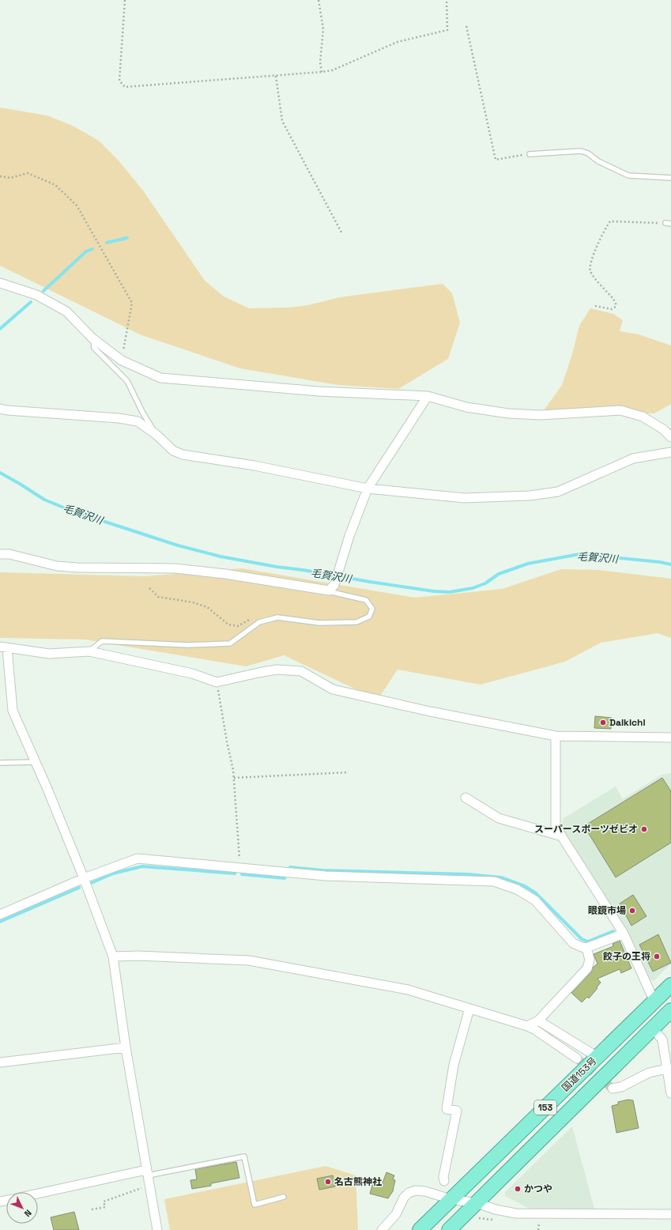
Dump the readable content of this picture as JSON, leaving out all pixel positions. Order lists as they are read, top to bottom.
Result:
{
  "streets": {
    "highway": ["国道153号", "153"]
  },
  "water": ["毛賀沢川"],
  "places": [
    "Dalkichi",
    "スーパースポーツゼビオ",
    "眼鏡市場",
    "餃子の王将",
    "名古熊神社",
    "かつや"
  ],
  "north": "bottom right"
}
